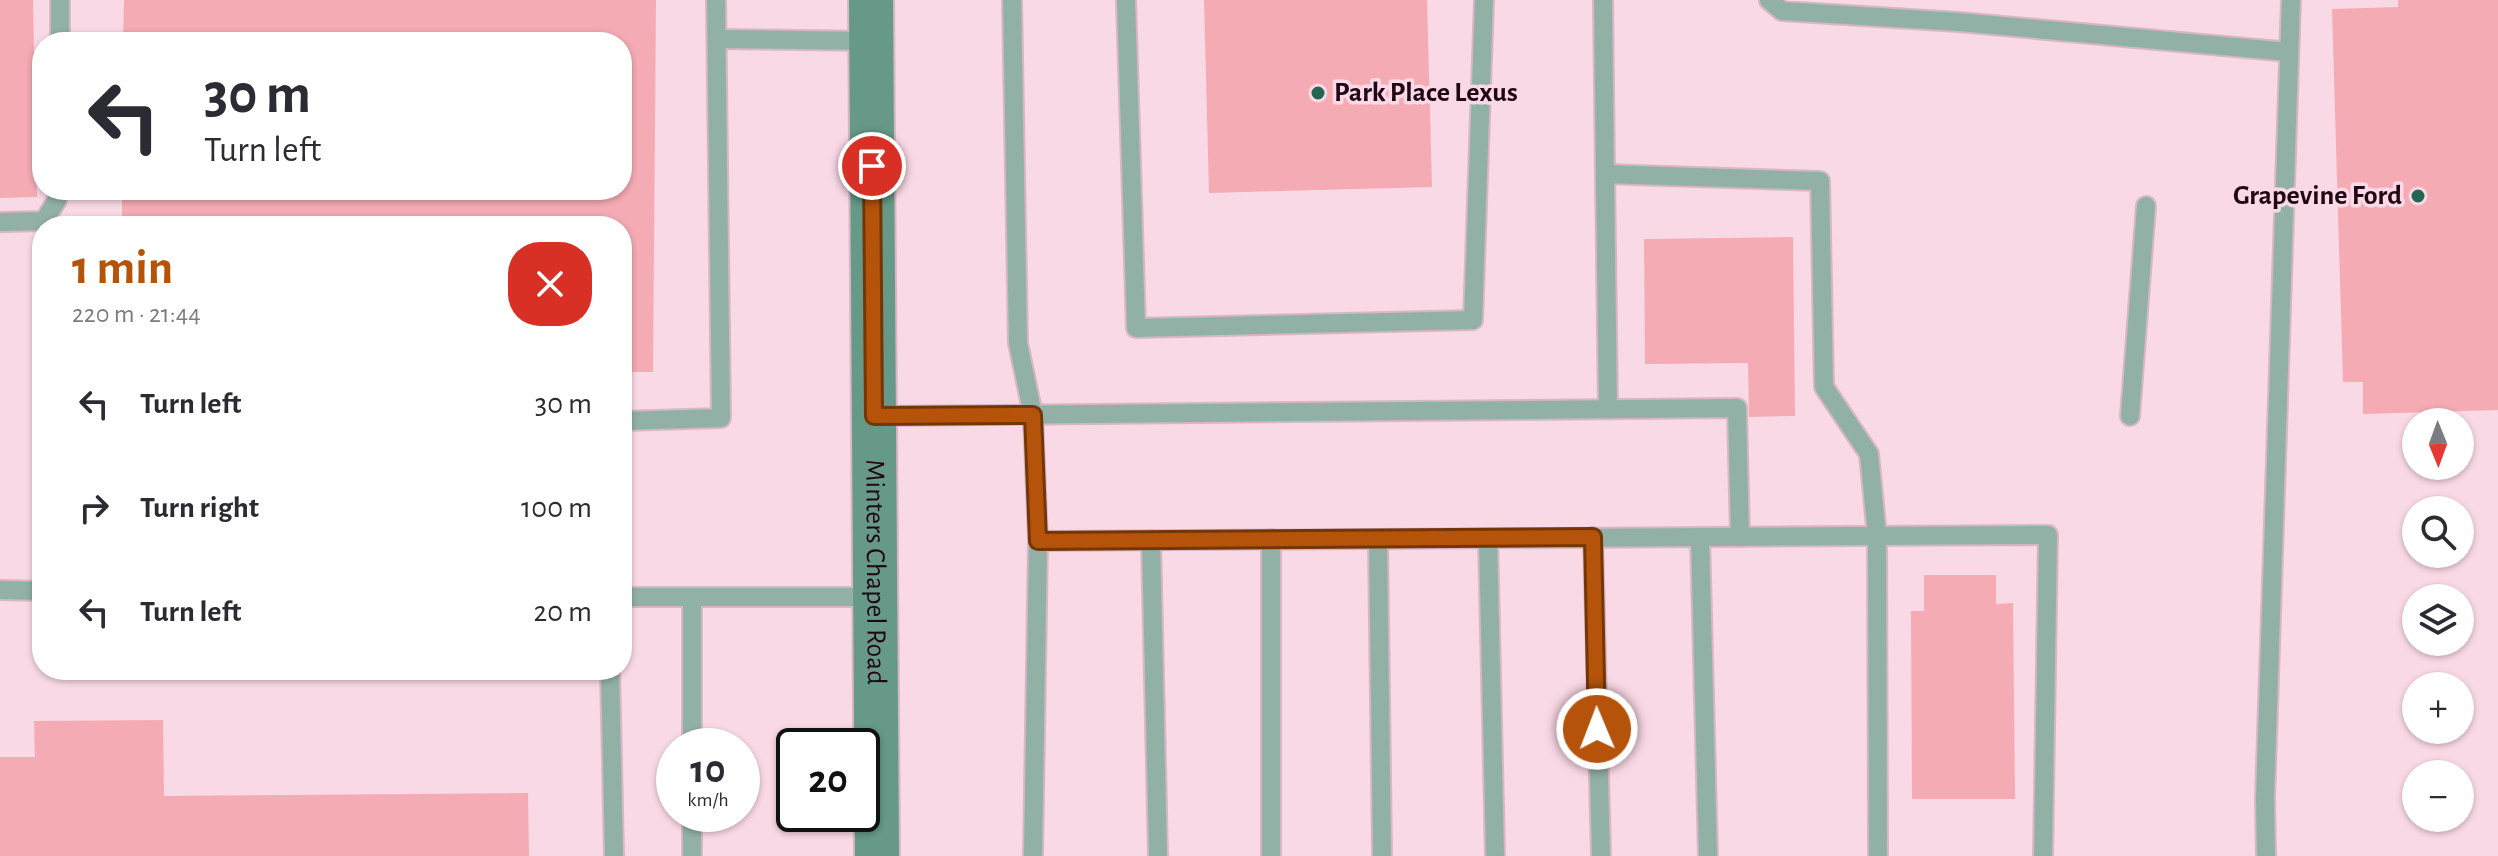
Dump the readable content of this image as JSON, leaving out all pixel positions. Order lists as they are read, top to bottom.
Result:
{
  "streets": {
    "street": ["Minters Chapel Road"]
  },
  "places": ["Park Place Lexus", "Grapevine Ford"],
  "north": "bottom",
  "page": {
    "turn": ["30 m", "Turn left"],
    "heading": ["1 min", "220 m · 21:44"],
    "list": [
      {
        "name": "Turn left",
        "value": "30 m"
      },
      {
        "name": "Turn right",
        "value": "100 m"
      },
      {
        "name": "Turn left",
        "value": "20 m"
      }
    ],
    "map_buttons": ["+", "−"],
    "speed": "10 km/h",
    "limit": "20"
  }
}
